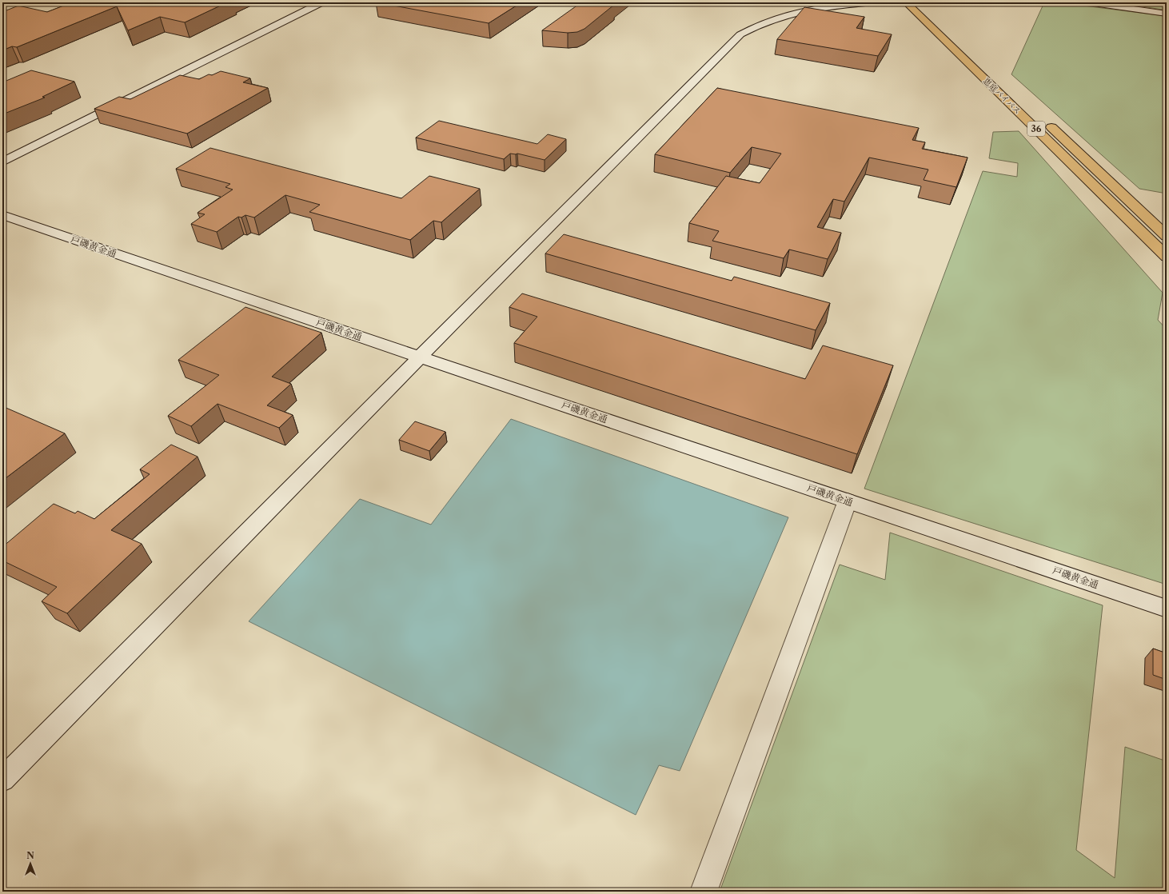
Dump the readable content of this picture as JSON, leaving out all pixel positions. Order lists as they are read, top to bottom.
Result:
{
  "streets": {
    "highway": ["恵庭バイパス", "36"],
    "street": ["戸磯黄金通"]
  },
  "north": "top"
}
